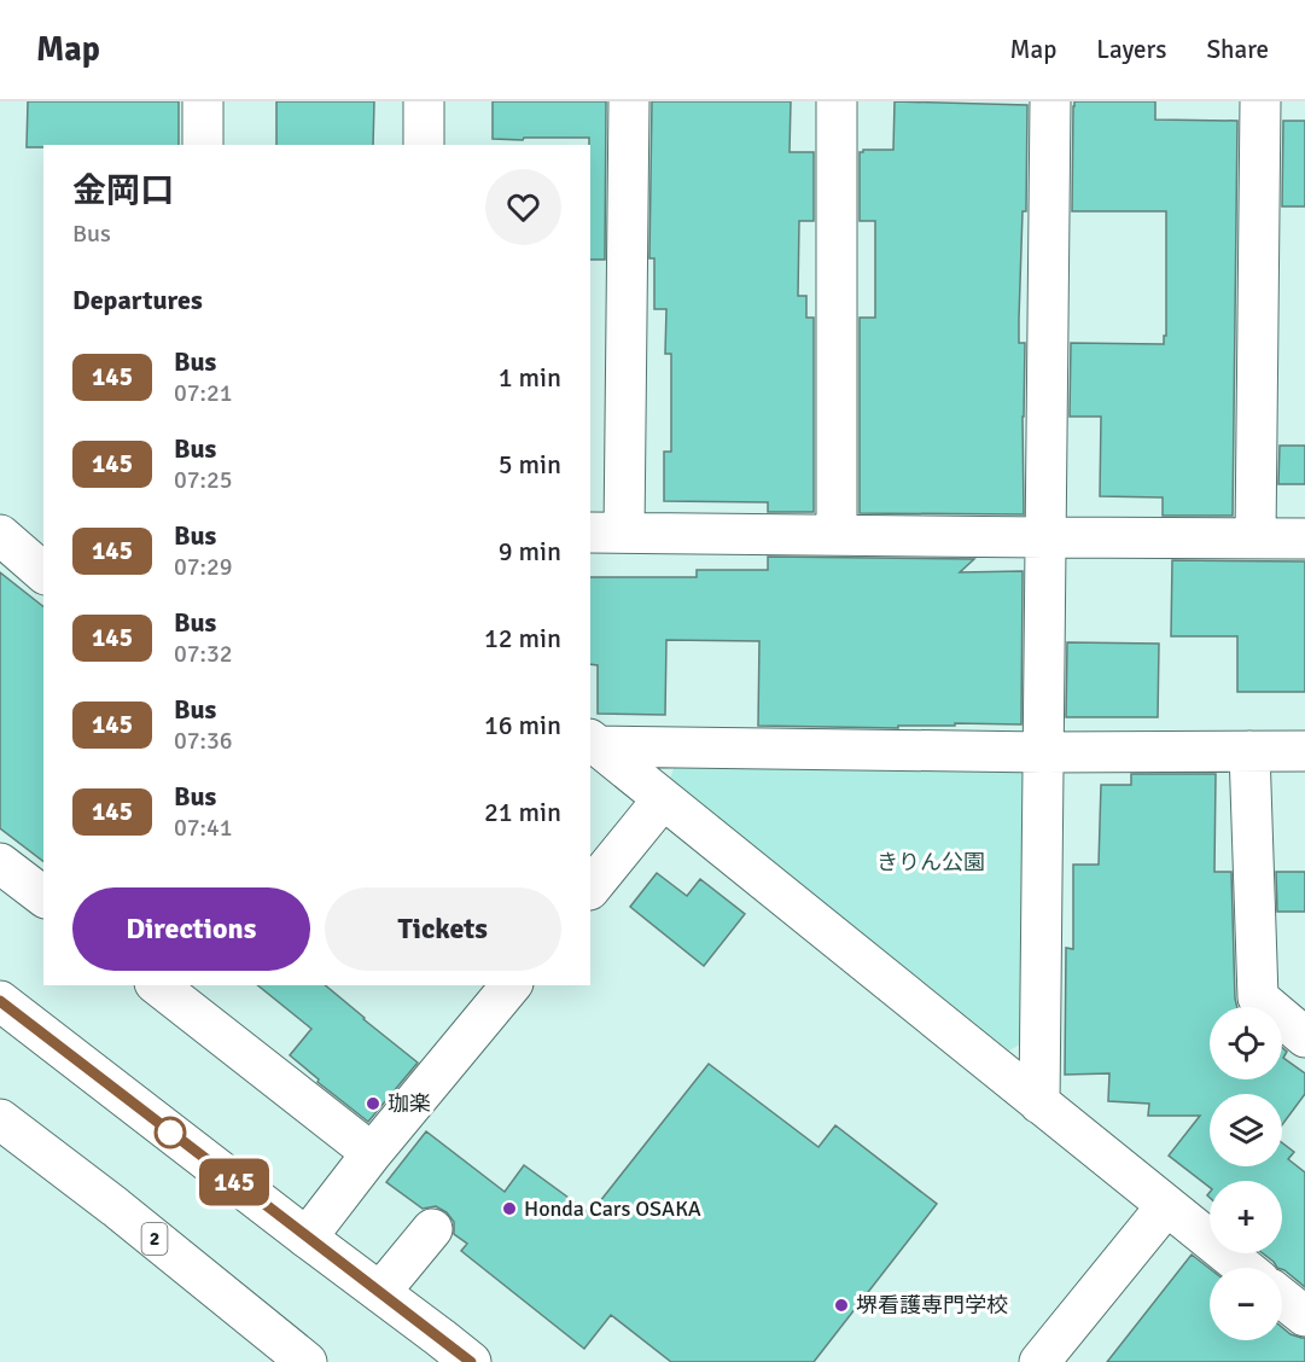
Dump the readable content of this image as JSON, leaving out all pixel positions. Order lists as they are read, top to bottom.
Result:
{
  "streets": {
    "street": ["2"]
  },
  "parks": ["きりん公園"],
  "places": ["珈楽", "Honda Cars OSAKA", "堺看護専門学校"],
  "lines": ["bus line 145"],
  "page": {
    "header": "Map",
    "nav": ["Map", "Layers", "Share"],
    "on_map": "145",
    "heading": [
      ["金岡口", "Bus"],
      "Departures"
    ],
    "list": [
      {
        "mark": "145",
        "name": "Bus",
        "note": "07:21",
        "value": "1 min"
      },
      {
        "mark": "145",
        "name": "Bus",
        "note": "07:25",
        "value": "5 min"
      },
      {
        "mark": "145",
        "name": "Bus",
        "note": "07:29",
        "value": "9 min"
      },
      {
        "mark": "145",
        "name": "Bus",
        "note": "07:32",
        "value": "12 min"
      },
      {
        "mark": "145",
        "name": "Bus",
        "note": "07:36",
        "value": "16 min"
      },
      {
        "mark": "145",
        "name": "Bus",
        "note": "07:41",
        "value": "21 min"
      }
    ],
    "buttons": ["Directions", "Tickets"],
    "map_buttons": ["+", "−"]
  }
}
